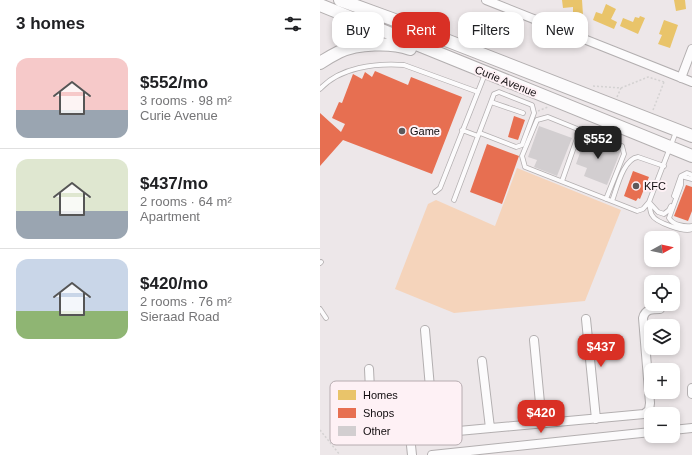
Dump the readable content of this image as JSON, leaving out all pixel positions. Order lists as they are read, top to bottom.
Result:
{
  "streets": {
    "main road": ["Curie Avenue"]
  },
  "places": ["Game", "KFC"],
  "legend": ["Homes", "Shops", "Other"],
  "north": "right",
  "page": {
    "heading": "3 homes",
    "chip": [
      "Buy",
      "Rent",
      "Filters",
      "New"
    ],
    "list": [
      {
        "name": "$552/mo",
        "note": "3 rooms · 98 m² · Curie Avenue"
      },
      {
        "name": "$437/mo",
        "note": "2 rooms · 64 m² · Apartment"
      },
      {
        "name": "$420/mo",
        "note": "2 rooms · 76 m² · Sieraad Road"
      }
    ],
    "price": ["$552", "$437", "$420"],
    "map_buttons": ["+", "−"]
  }
}
